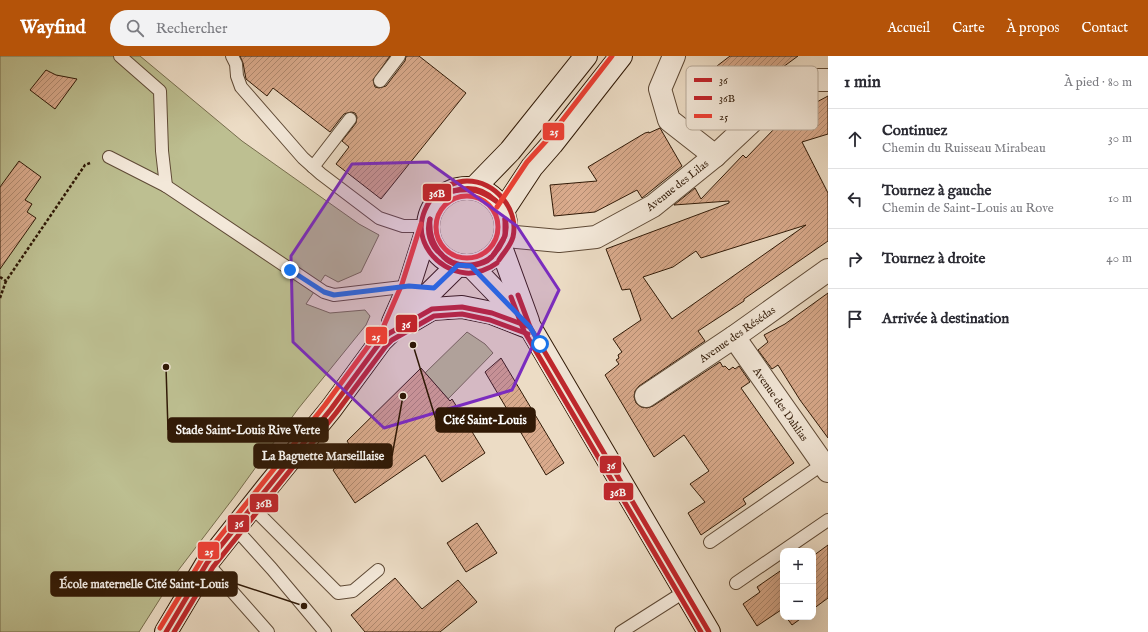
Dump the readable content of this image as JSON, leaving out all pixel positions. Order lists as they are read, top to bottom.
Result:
{
  "streets": {
    "street": ["Avenue des Lilas", "Avenue des Résédas", "Avenue des Dahlias"]
  },
  "crossings": [
    ["Avenue des Résédas", "Avenue des Dahlias"]
  ],
  "places": [
    "Cité Saint-Louis",
    "Stade Saint-Louis Rive Verte",
    "La Baguette Marseillaise",
    "École maternelle Cité Saint-Louis"
  ],
  "lines": ["transit line 25", "transit line 36B", "transit line 36"],
  "legend": ["36", "36B", "25"],
  "page": {
    "header": "Wayfind",
    "search": "Rechercher",
    "nav": [
      "Accueil",
      "Carte",
      "À propos",
      "Contact"
    ],
    "heading": ["1 min", "À pied · 80 m"],
    "list": [
      ["Continuez", "Chemin du Ruisseau Mirabeau", "30 m"],
      ["Tournez à gauche", "Chemin de Saint-Louis au Rove", "10 m"],
      ["Tournez à droite", "40 m"],
      "Arrivée à destination"
    ],
    "map_buttons": ["+", "−"]
  }
}
